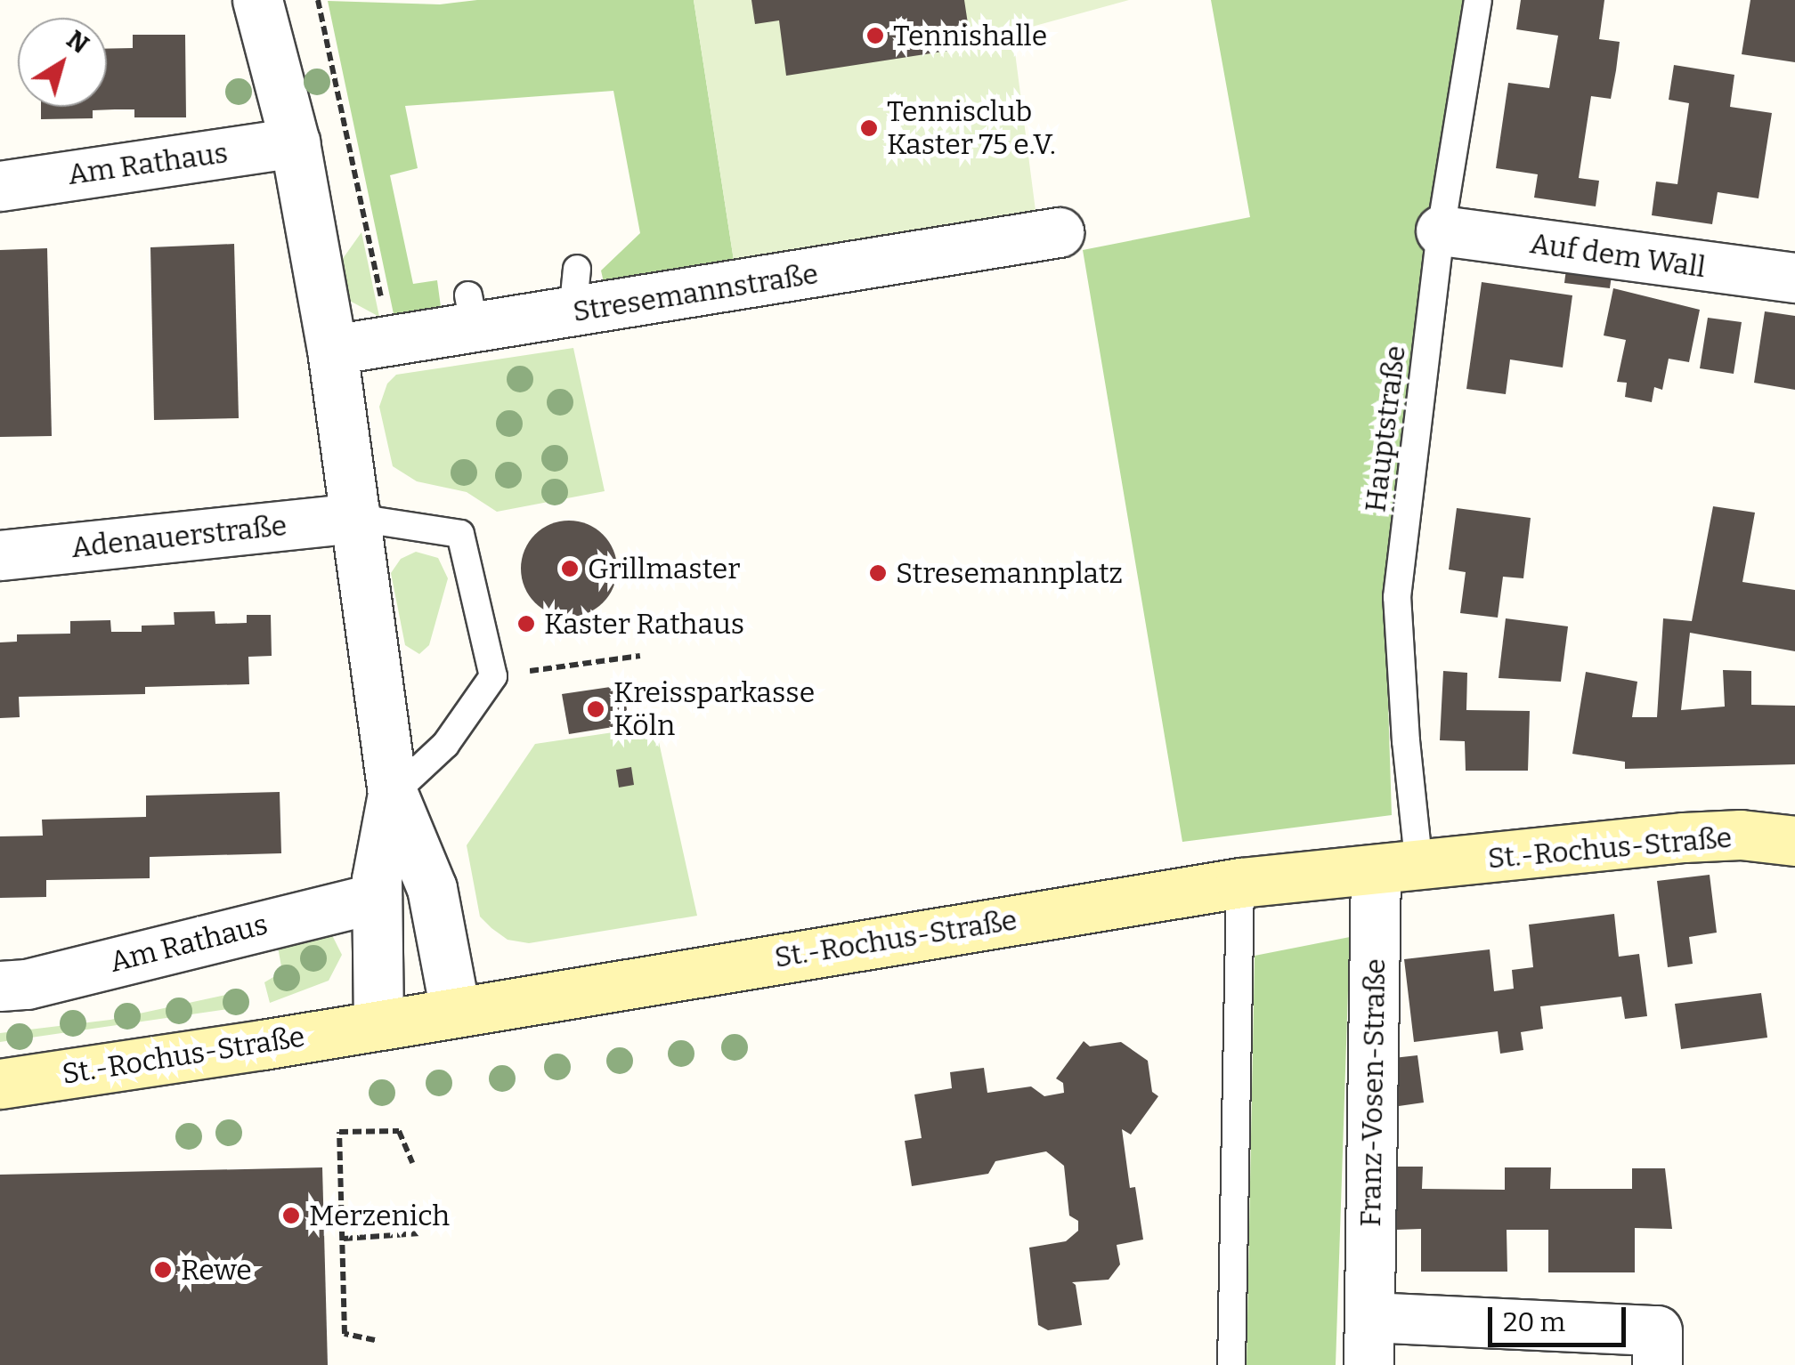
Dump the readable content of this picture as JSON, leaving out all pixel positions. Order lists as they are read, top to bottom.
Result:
{
  "streets": {
    "street": [
      "Am Rathaus",
      "Auf dem Wall",
      "Stresemannstraße",
      "Adenauerstraße",
      "St.-Rochus-Straße",
      "Franz-Vosen-Straße"
    ],
    "lane": ["Hauptstraße"]
  },
  "crossings": [
    ["Auf dem Wall", "Hauptstraße"],
    ["Hauptstraße", "St.-Rochus-Straße"],
    ["Hauptstraße", "Franz-Vosen-Straße"],
    ["St.-Rochus-Straße", "Franz-Vosen-Straße"]
  ],
  "places": [
    "Tennishalle",
    "Tennisclub Kaster 75 e.V.",
    "Grillmaster",
    "Stresemannplatz",
    "Kaster Rathaus",
    "Kreissparkasse Köln",
    "Merzenich",
    "Rewe"
  ],
  "scale_bar": "20 m",
  "north": "top right"
}
